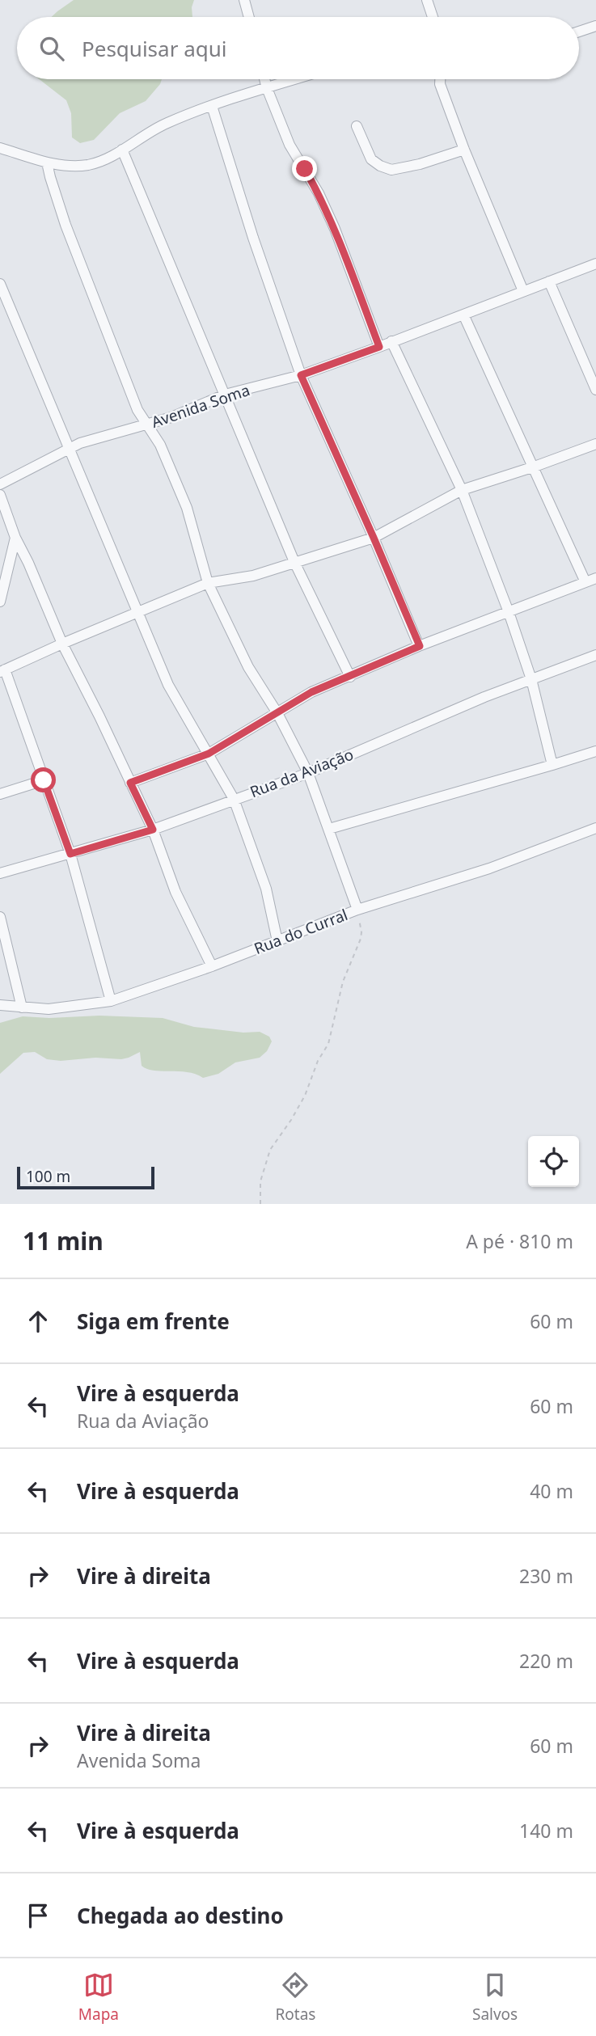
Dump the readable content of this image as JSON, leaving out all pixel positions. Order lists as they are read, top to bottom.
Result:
{
  "streets": {
    "street": ["Avenida Soma", "Rua da Aviação", "Rua do Curral"]
  },
  "scale_bar": "100 m",
  "page": {
    "search": "Pesquisar aqui",
    "scale": "100 m",
    "heading": ["11 min", "A pé · 810 m"],
    "list": [
      ["Siga em frente", "60 m"],
      ["Vire à esquerda", "Rua da Aviação", "60 m"],
      ["Vire à esquerda", "40 m"],
      ["Vire à direita", "230 m"],
      ["Vire à esquerda", "220 m"],
      ["Vire à direita", "Avenida Soma", "60 m"],
      ["Vire à esquerda", "140 m"],
      "Chegada ao destino"
    ],
    "nav": ["Mapa", "Rotas", "Salvos"]
  }
}
